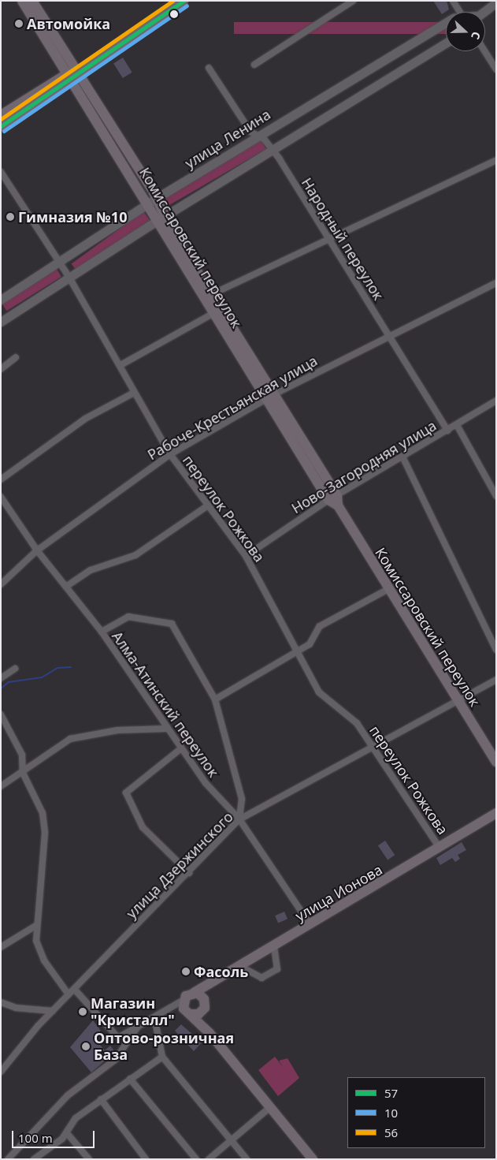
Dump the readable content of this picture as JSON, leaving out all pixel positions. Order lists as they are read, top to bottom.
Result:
{
  "streets": {
    "main road": ["улица Ленина", "Комиссаровский переулок", "улица Ионова"],
    "street": [
      "Народный переулок",
      "Рабоче-Крестьянская улица",
      "Ново-Загородняя улица",
      "переулок Рожкова",
      "Алма-Атинский переулок",
      "улица Дзержинского"
    ]
  },
  "crossings": [
    ["улица Ленина", "Народный переулок"],
    ["улица Ленина", "Комиссаровский переулок"],
    ["улица Ленина", "переулок Рожкова"],
    ["Народный переулок", "Рабоче-Крестьянская улица"],
    ["Народный переулок", "Ново-Загородняя улица"],
    ["Комиссаровский переулок", "Рабоче-Крестьянская улица"],
    ["Комиссаровский переулок", "Ново-Загородняя улица"],
    ["Комиссаровский переулок", "улица Дзержинского"],
    ["Рабоче-Крестьянская улица", "переулок Рожкова"],
    ["Рабоче-Крестьянская улица", "Алма-Атинский переулок"],
    ["Ново-Загородняя улица", "переулок Рожкова"],
    ["переулок Рожкова", "улица Дзержинского"],
    ["переулок Рожкова", "улица Ионова"],
    ["Алма-Атинский переулок", "улица Дзержинского"],
    ["Алма-Атинский переулок", "улица Ионова"]
  ],
  "places": [
    "Автомойка",
    "Гимназия №10",
    "Фасоль",
    "Магазин \"Кристалл\"",
    "Оптово-розничная База"
  ],
  "lines": ["transit line 57", "transit line 56", "transit line 10"],
  "legend": ["57", "10", "56"],
  "scale_bar": "100 m",
  "north": "right"
}
